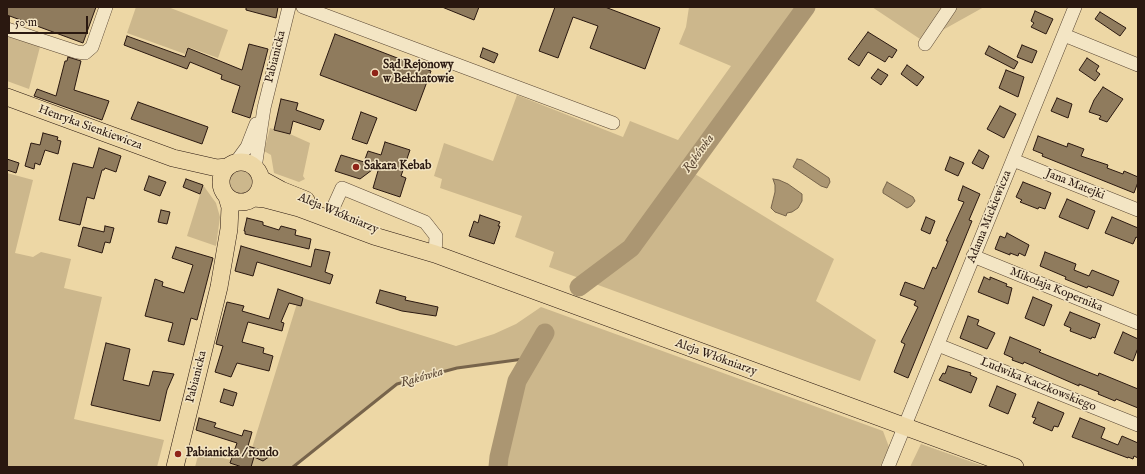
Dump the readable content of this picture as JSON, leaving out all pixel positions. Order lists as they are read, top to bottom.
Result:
{
  "streets": {
    "main road": ["Pabianicka", "Henryka Sienkiewicza", "Aleja Włókniarzy"],
    "street": [
      "Jana Matejki",
      "Adama Mickiewicza",
      "Mikołaja Kopernika",
      "Ludwika Kaczkowskiego"
    ]
  },
  "crossings": [
    ["Pabianicka", "Henryka Sienkiewicza"],
    ["Pabianicka", "Aleja Włókniarzy"],
    ["Henryka Sienkiewicza", "Aleja Włókniarzy"],
    ["Jana Matejki", "Adama Mickiewicza"],
    ["Aleja Włókniarzy", "Adama Mickiewicza"],
    ["Adama Mickiewicza", "Mikołaja Kopernika"],
    ["Adama Mickiewicza", "Ludwika Kaczkowskiego"]
  ],
  "water": ["Rakówka"],
  "places": ["Sąd Rejonowy w Bełchatowie", "Sakara Kebab", "Pabianicka / rondo"],
  "scale_bar": "50 m"
}
